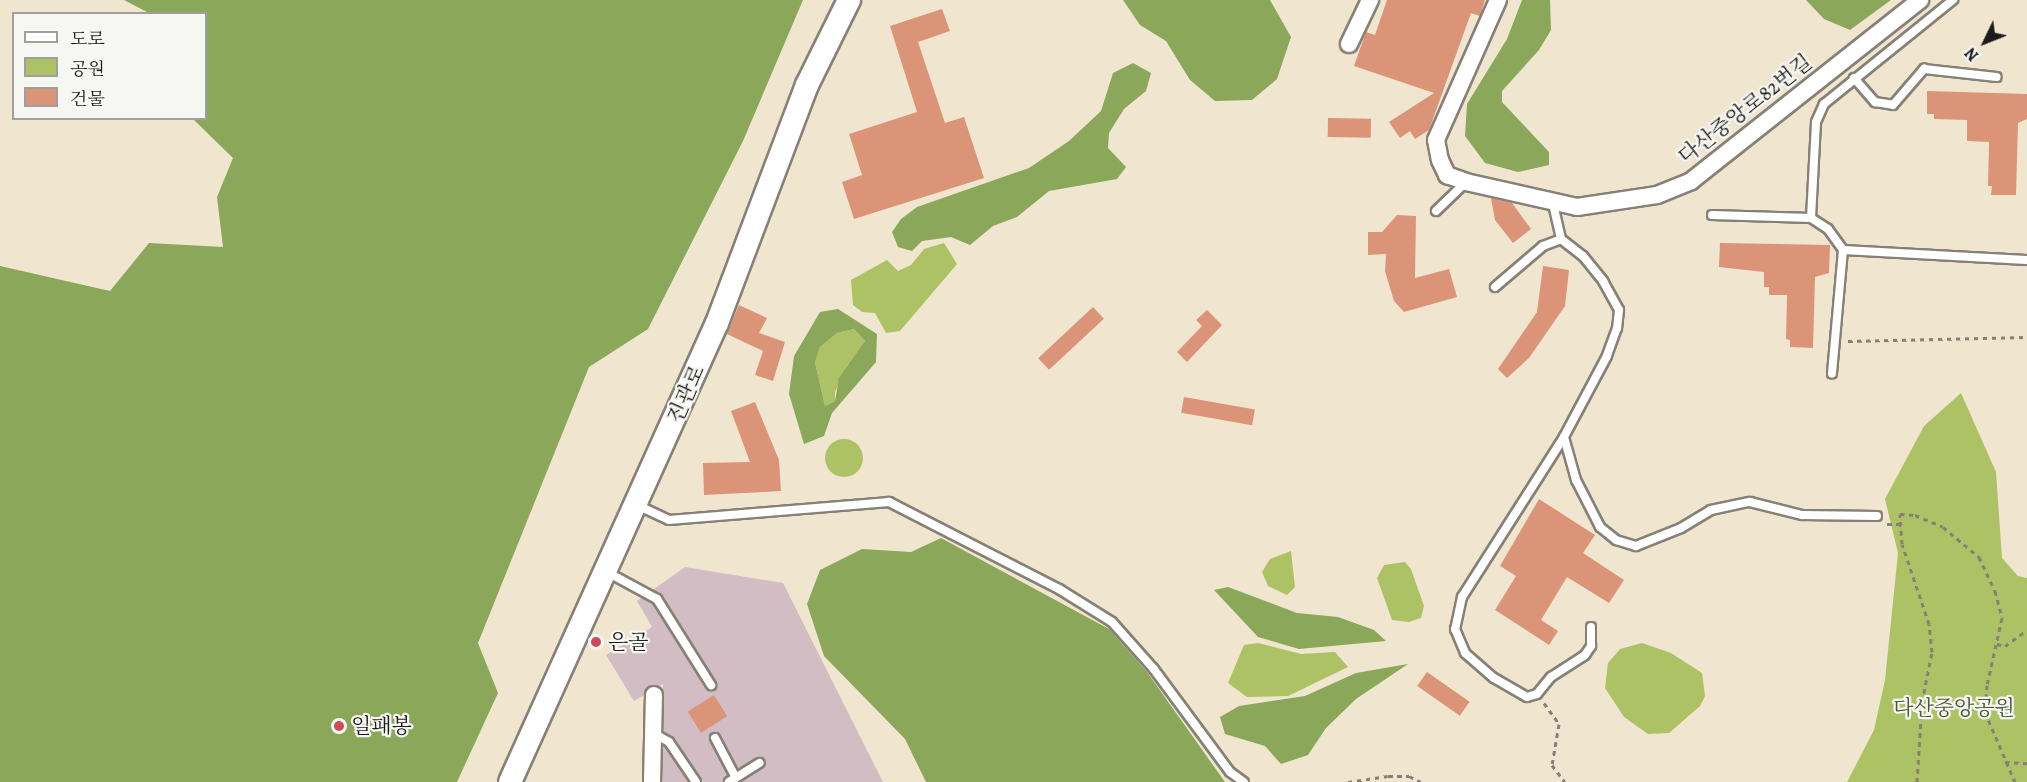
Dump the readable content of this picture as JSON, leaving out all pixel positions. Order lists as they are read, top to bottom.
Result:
{
  "streets": {
    "main road": ["진관로"],
    "street": ["다산중앙로82번길"]
  },
  "parks": ["다산중앙공원"],
  "places": ["은골", "일패봉"],
  "legend": ["도로", "공원", "건물"],
  "north": "bottom left"
}
